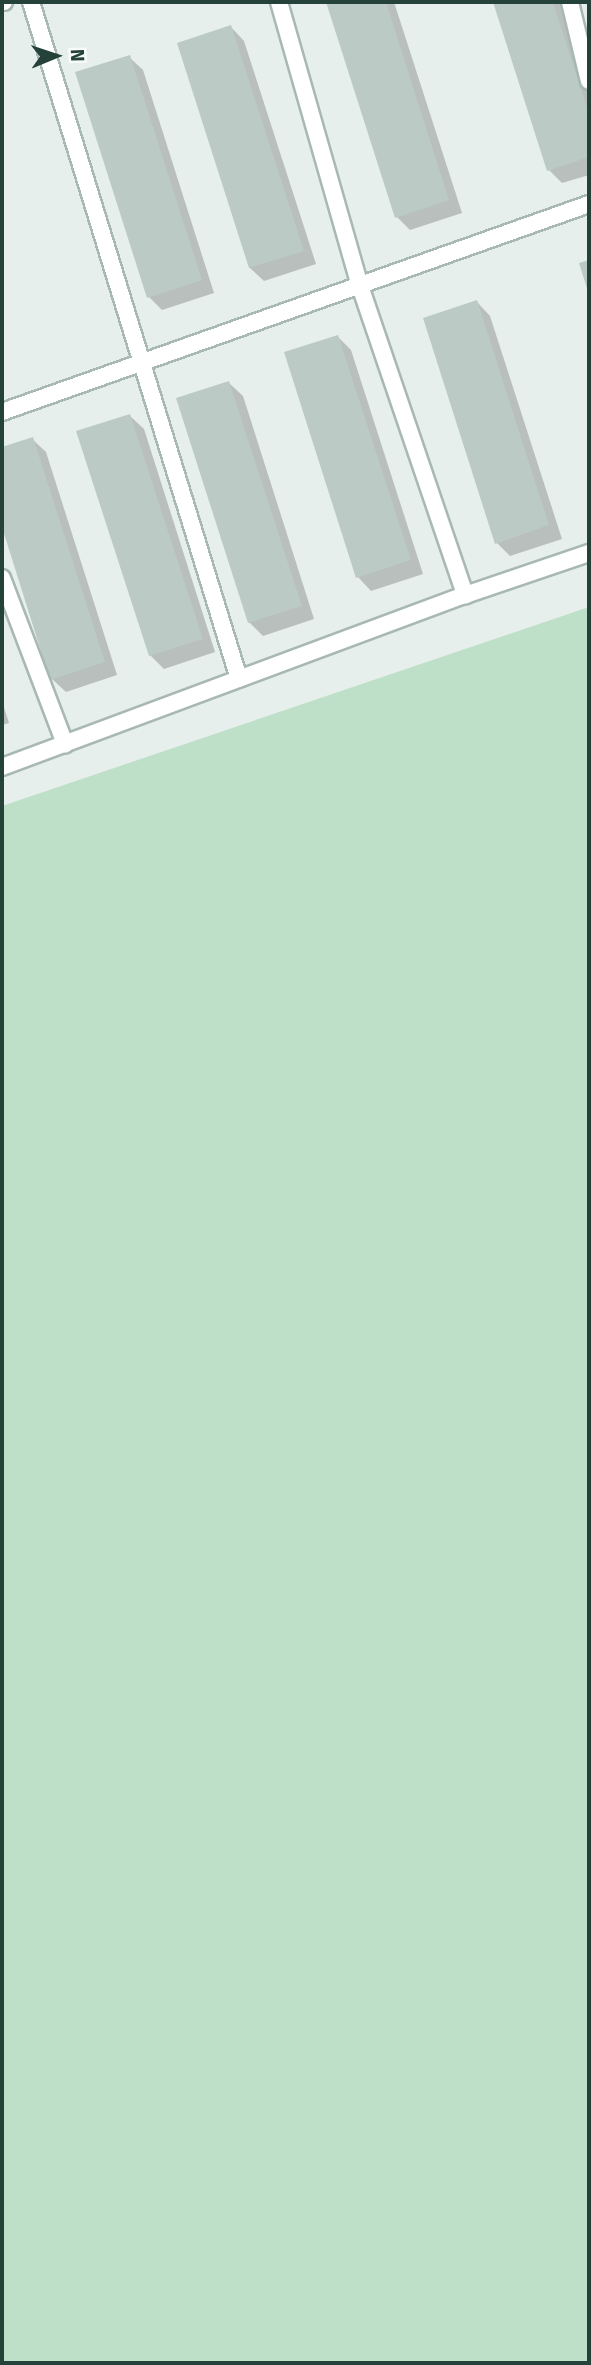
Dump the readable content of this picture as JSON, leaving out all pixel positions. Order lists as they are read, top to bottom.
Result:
{
  "north": "right"
}
